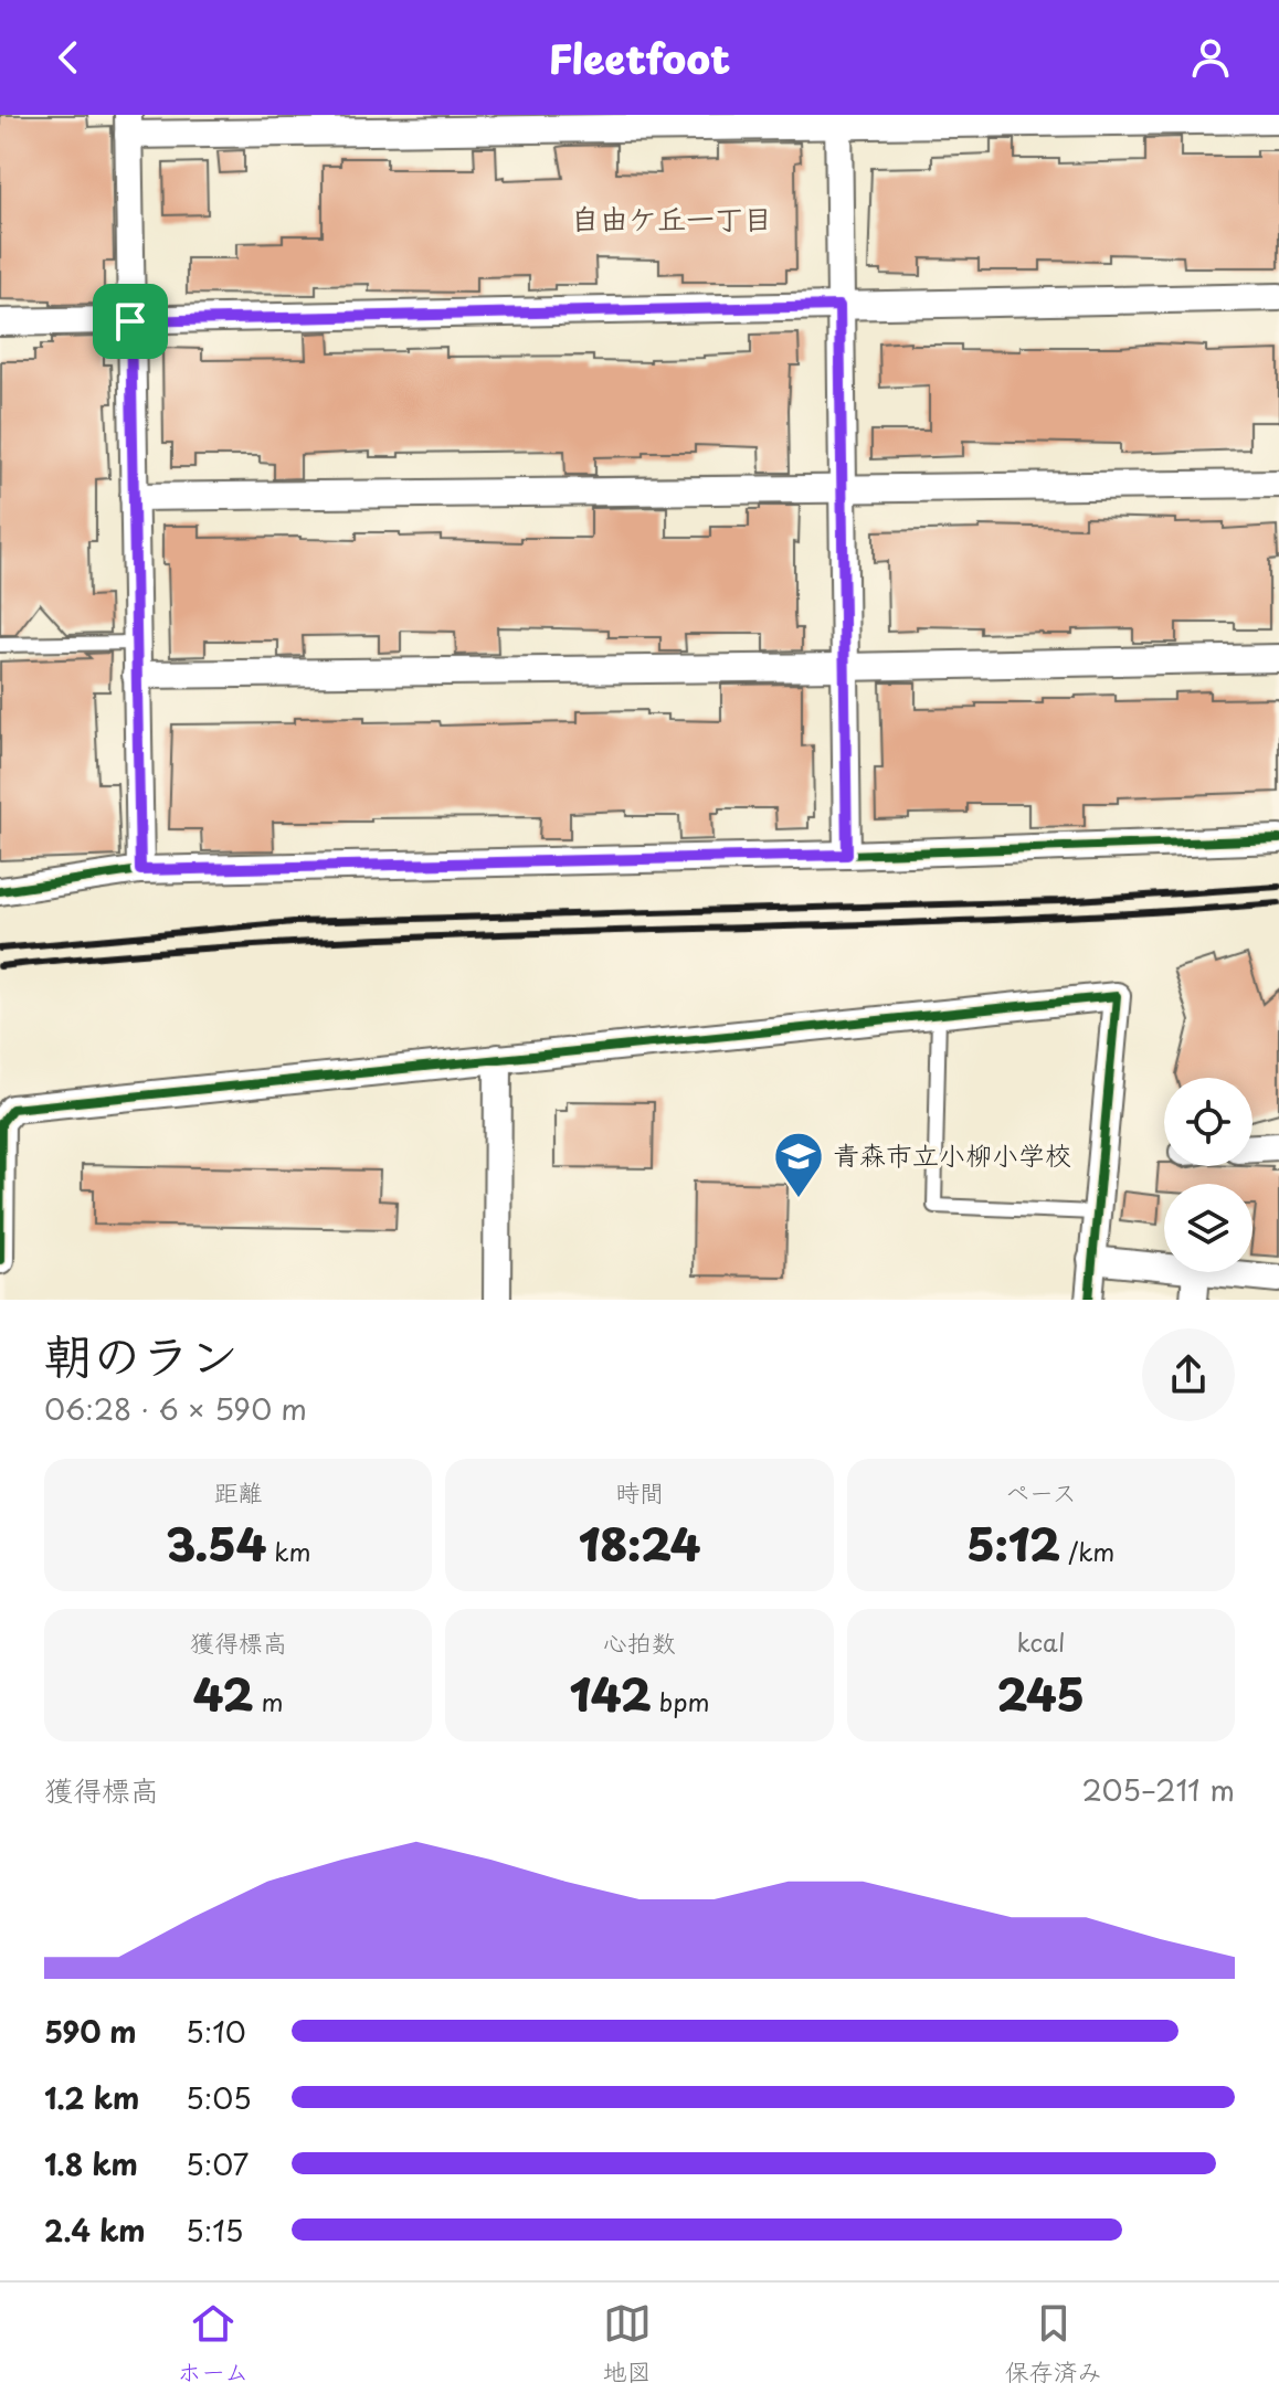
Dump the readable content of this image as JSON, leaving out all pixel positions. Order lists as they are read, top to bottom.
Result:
{
  "districts": ["自由ケ丘一丁目"],
  "places": {
    "school or university": ["青森市立小柳小学校"]
  },
  "page": {
    "header": "Fleetfoot",
    "heading": ["朝のラン", "06:28 · 6 × 590 m"],
    "stats": [
      ["距離", "3.54 km"],
      ["時間", "18:24"],
      ["ペース", "5:12 /km"],
      ["獲得標高", "42 m"],
      ["心拍数", "142 bpm"],
      ["kcal", "245"]
    ],
    "chart": ["獲得標高", "205–211 m"],
    "list": [
      {
        "name": "590 m",
        "note": "5:10"
      },
      {
        "name": "1.2 km",
        "note": "5:05"
      },
      {
        "name": "1.8 km",
        "note": "5:07"
      },
      {
        "name": "2.4 km",
        "note": "5:15"
      }
    ],
    "tabs": ["ホーム", "地図", "保存済み"]
  }
}
